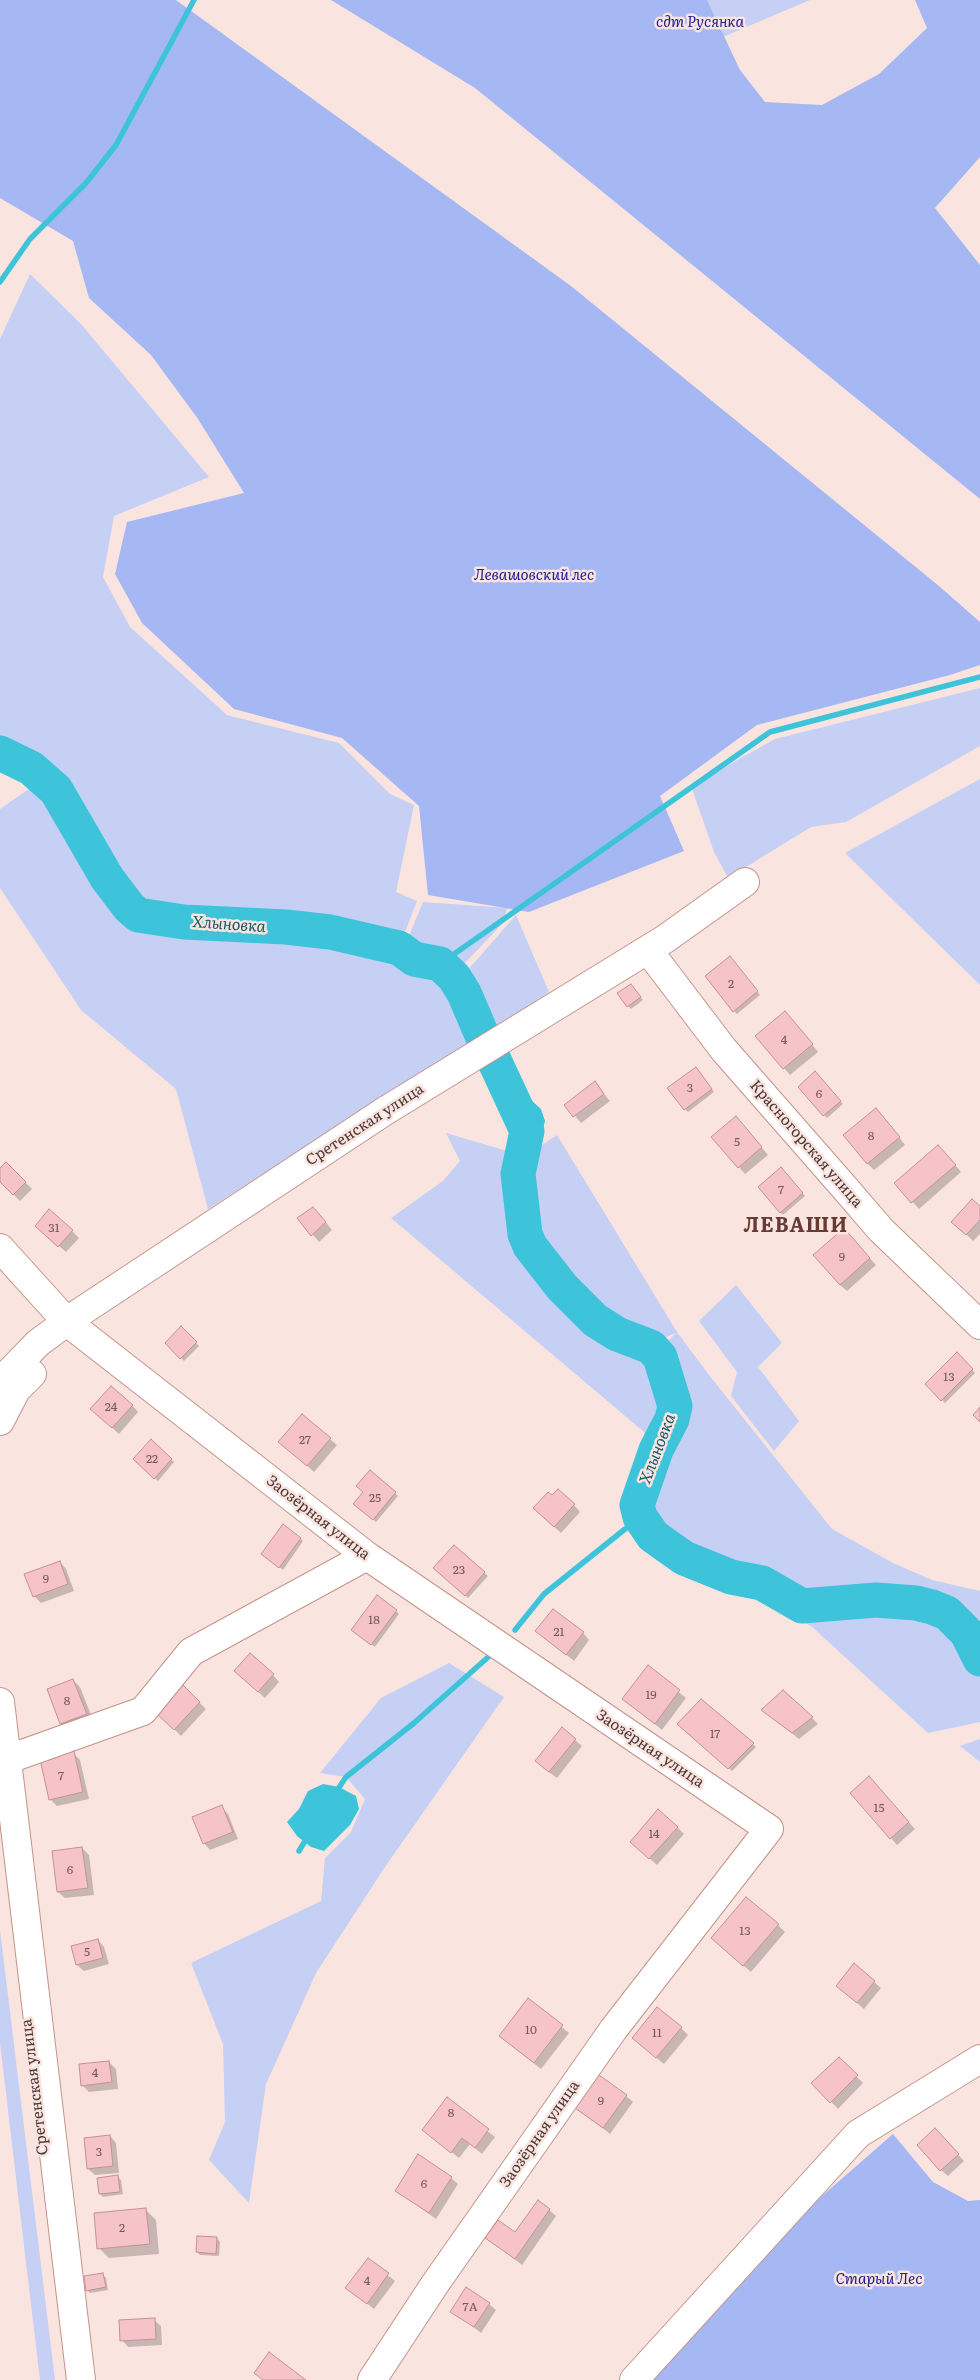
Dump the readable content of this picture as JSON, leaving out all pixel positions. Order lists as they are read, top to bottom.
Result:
{
  "streets": {
    "street": ["Сретенская улица", "Красногорская улица", "Заозёрная улица"]
  },
  "crossings": [
    ["Сретенская улица", "Красногорская улица"],
    ["Сретенская улица", "Заозёрная улица"]
  ],
  "districts": ["ЛЕВАШИ"],
  "water": ["Хлыновка"],
  "parks": ["сдт Русянка", "Левашовский лес", "Старый Лес"],
  "house_numbers": [
    "2",
    "4",
    "3",
    "6",
    "8",
    "5",
    "7",
    "31",
    "9",
    "13",
    "24",
    "27",
    "22",
    "25",
    "23",
    "9",
    "18",
    "21",
    "19",
    "8",
    "17",
    "7",
    "15",
    "14",
    "6",
    "13",
    "5",
    "10",
    "11",
    "4",
    "9",
    "8",
    "3",
    "6",
    "2",
    "4",
    "7А"
  ]
}
